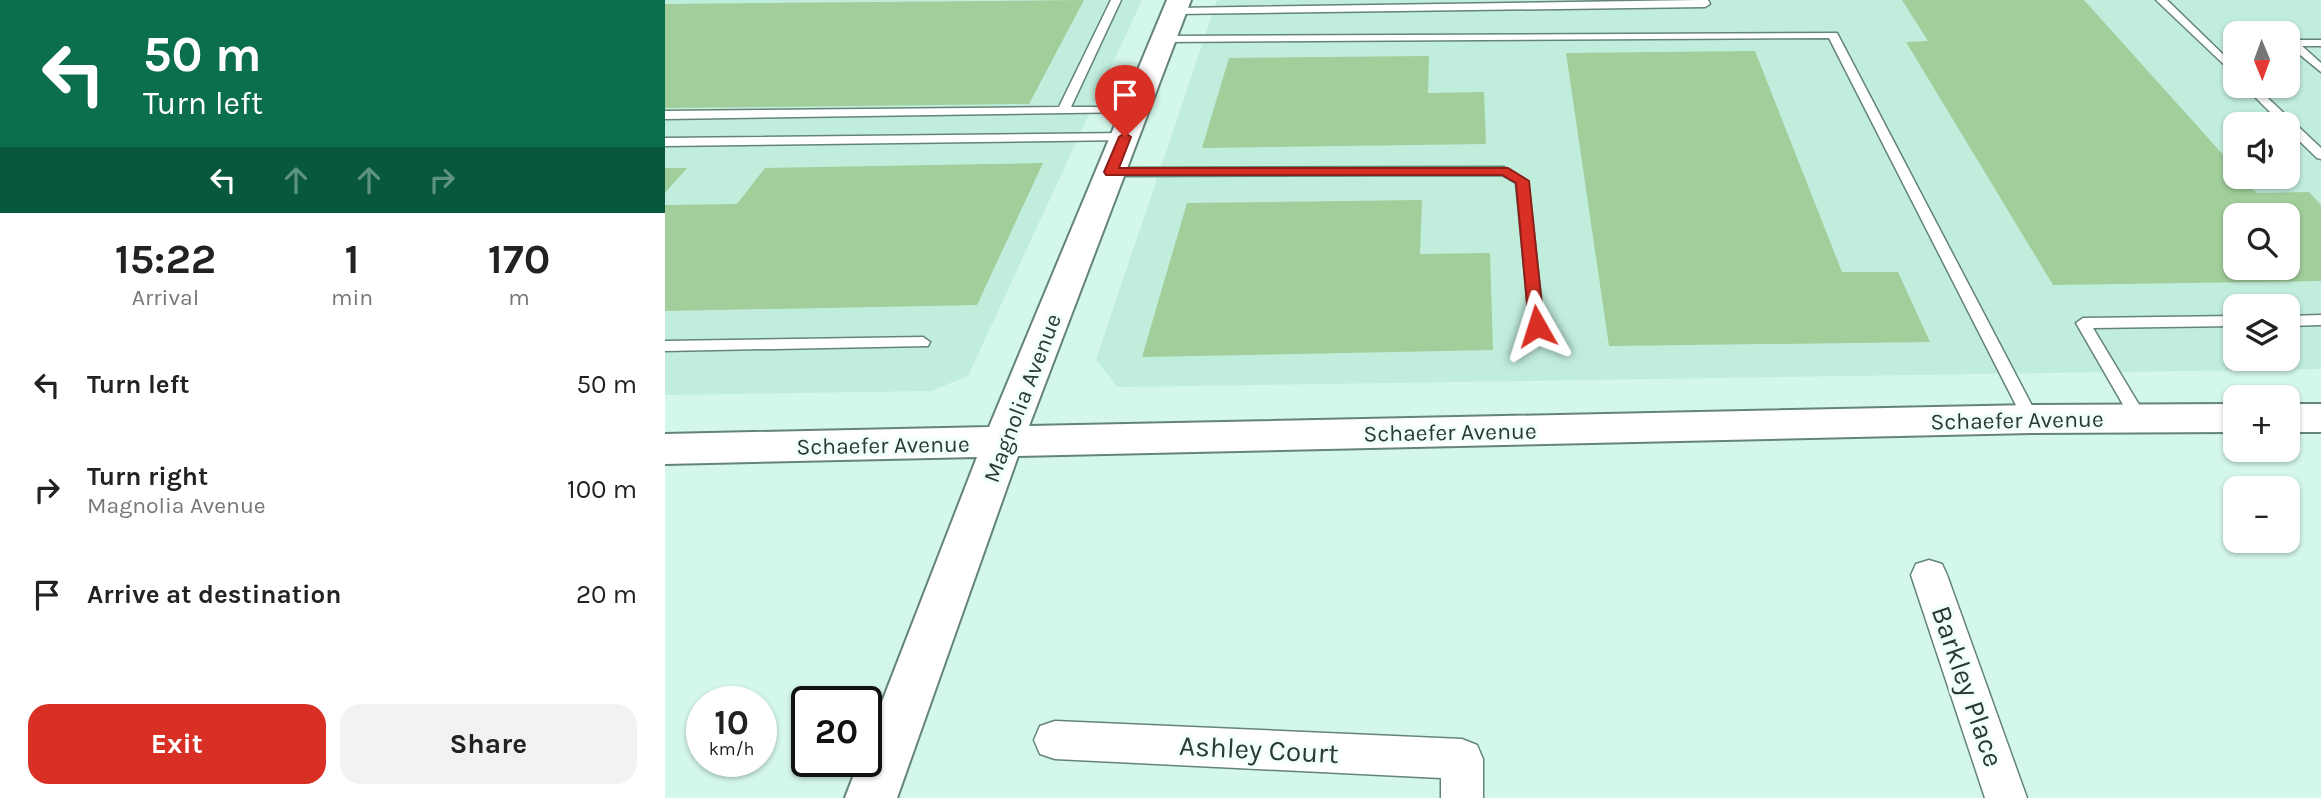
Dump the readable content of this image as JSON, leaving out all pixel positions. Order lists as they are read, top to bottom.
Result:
{
  "streets": {
    "street": [
      "Magnolia Avenue",
      "Schaefer Avenue",
      "Barkley Place",
      "Ashley Court"
    ]
  },
  "crossings": [
    ["Magnolia Avenue", "Schaefer Avenue"]
  ],
  "north": "bottom",
  "page": {
    "turn": ["50 m", "Turn left"],
    "map_buttons": ["+", "−"],
    "eta": [
      "15:22",
      "Arrival",
      "1",
      "min",
      "170",
      "m"
    ],
    "list": [
      {
        "name": "Turn left",
        "value": "50 m"
      },
      {
        "name": "Turn right",
        "note": "Magnolia Avenue",
        "value": "100 m"
      },
      {
        "name": "Arrive at destination",
        "value": "20 m"
      }
    ],
    "speed": "10 km/h",
    "limit": "20",
    "buttons": ["Exit", "Share"]
  }
}
